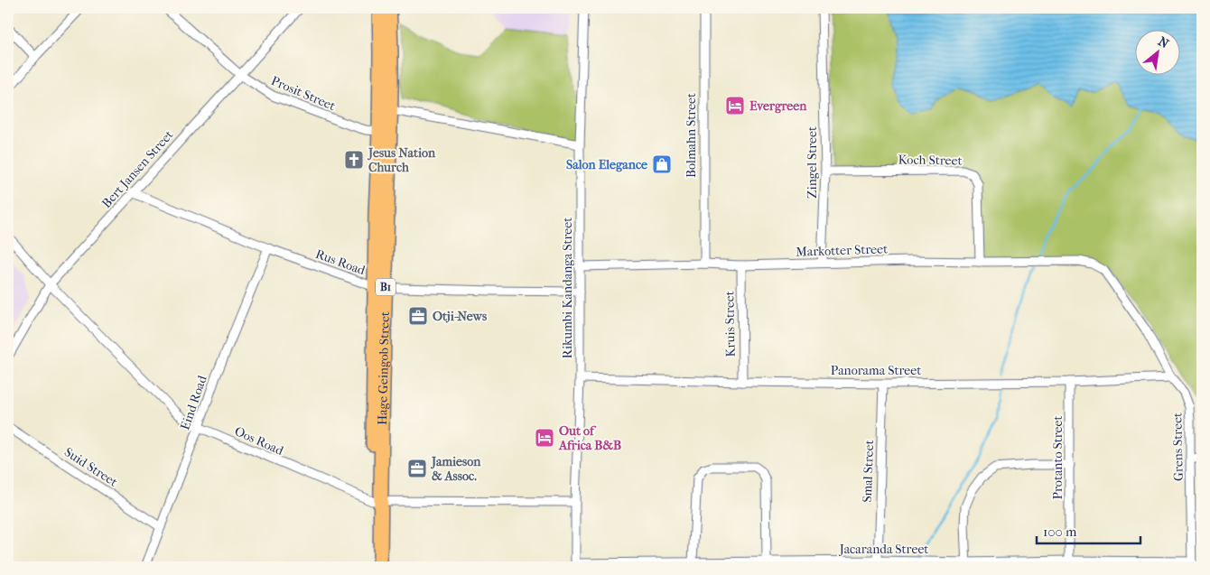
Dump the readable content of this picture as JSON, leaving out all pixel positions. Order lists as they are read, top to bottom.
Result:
{
  "streets": {
    "highway": ["B1", "Hage Geingob Street"],
    "street": [
      "Prosit Street",
      "Bolmahn Street",
      "Koch Street",
      "Zingel Street",
      "Bert Jansen Street",
      "Markotter Street",
      "Rus Road",
      "Rikumbi Kandanga Street",
      "Kruis Street",
      "Panorama Street",
      "Eind Road",
      "Oos Road",
      "Grens Street",
      "Protanto Street",
      "Suid Street",
      "Smal Street",
      "Jacaranda Street"
    ]
  },
  "crossings": [
    ["Prosit Street", "Bert Jansen Street"],
    ["Prosit Street", "Hage Geingob Street"],
    ["Bolmahn Street", "Markotter Street"],
    ["Koch Street", "Zingel Street"],
    ["Koch Street", "Markotter Street"],
    ["Zingel Street", "Markotter Street"],
    ["Bert Jansen Street", "Rus Road"],
    ["Bert Jansen Street", "Oos Road"],
    ["Markotter Street", "Rikumbi Kandanga Street"],
    ["Markotter Street", "Kruis Street"],
    ["Markotter Street", "Grens Street"],
    ["Rus Road", "Rikumbi Kandanga Street"],
    ["Rus Road", "Hage Geingob Street"],
    ["Rus Road", "Eind Road"],
    ["Rikumbi Kandanga Street", "Panorama Street"],
    ["Rikumbi Kandanga Street", "Oos Road"],
    ["Rikumbi Kandanga Street", "Jacaranda Street"],
    ["Kruis Street", "Panorama Street"],
    ["Hage Geingob Street", "Oos Road"],
    ["Panorama Street", "Grens Street"],
    ["Panorama Street", "Protanto Street"],
    ["Panorama Street", "Smal Street"],
    ["Eind Road", "Oos Road"],
    ["Eind Road", "Suid Street"],
    ["Grens Street", "Jacaranda Street"],
    ["Protanto Street", "Jacaranda Street"],
    ["Smal Street", "Jacaranda Street"]
  ],
  "places": {
    "hotel": ["Evergreen", "Out of Africa B&B"],
    "church": ["Jesus Nation Church"],
    "shop": ["Salon Elegance"],
    "office": ["Otji-News", "Jamieson & Assoc."]
  },
  "scale_bar": "100 m",
  "north": "top right"
}
